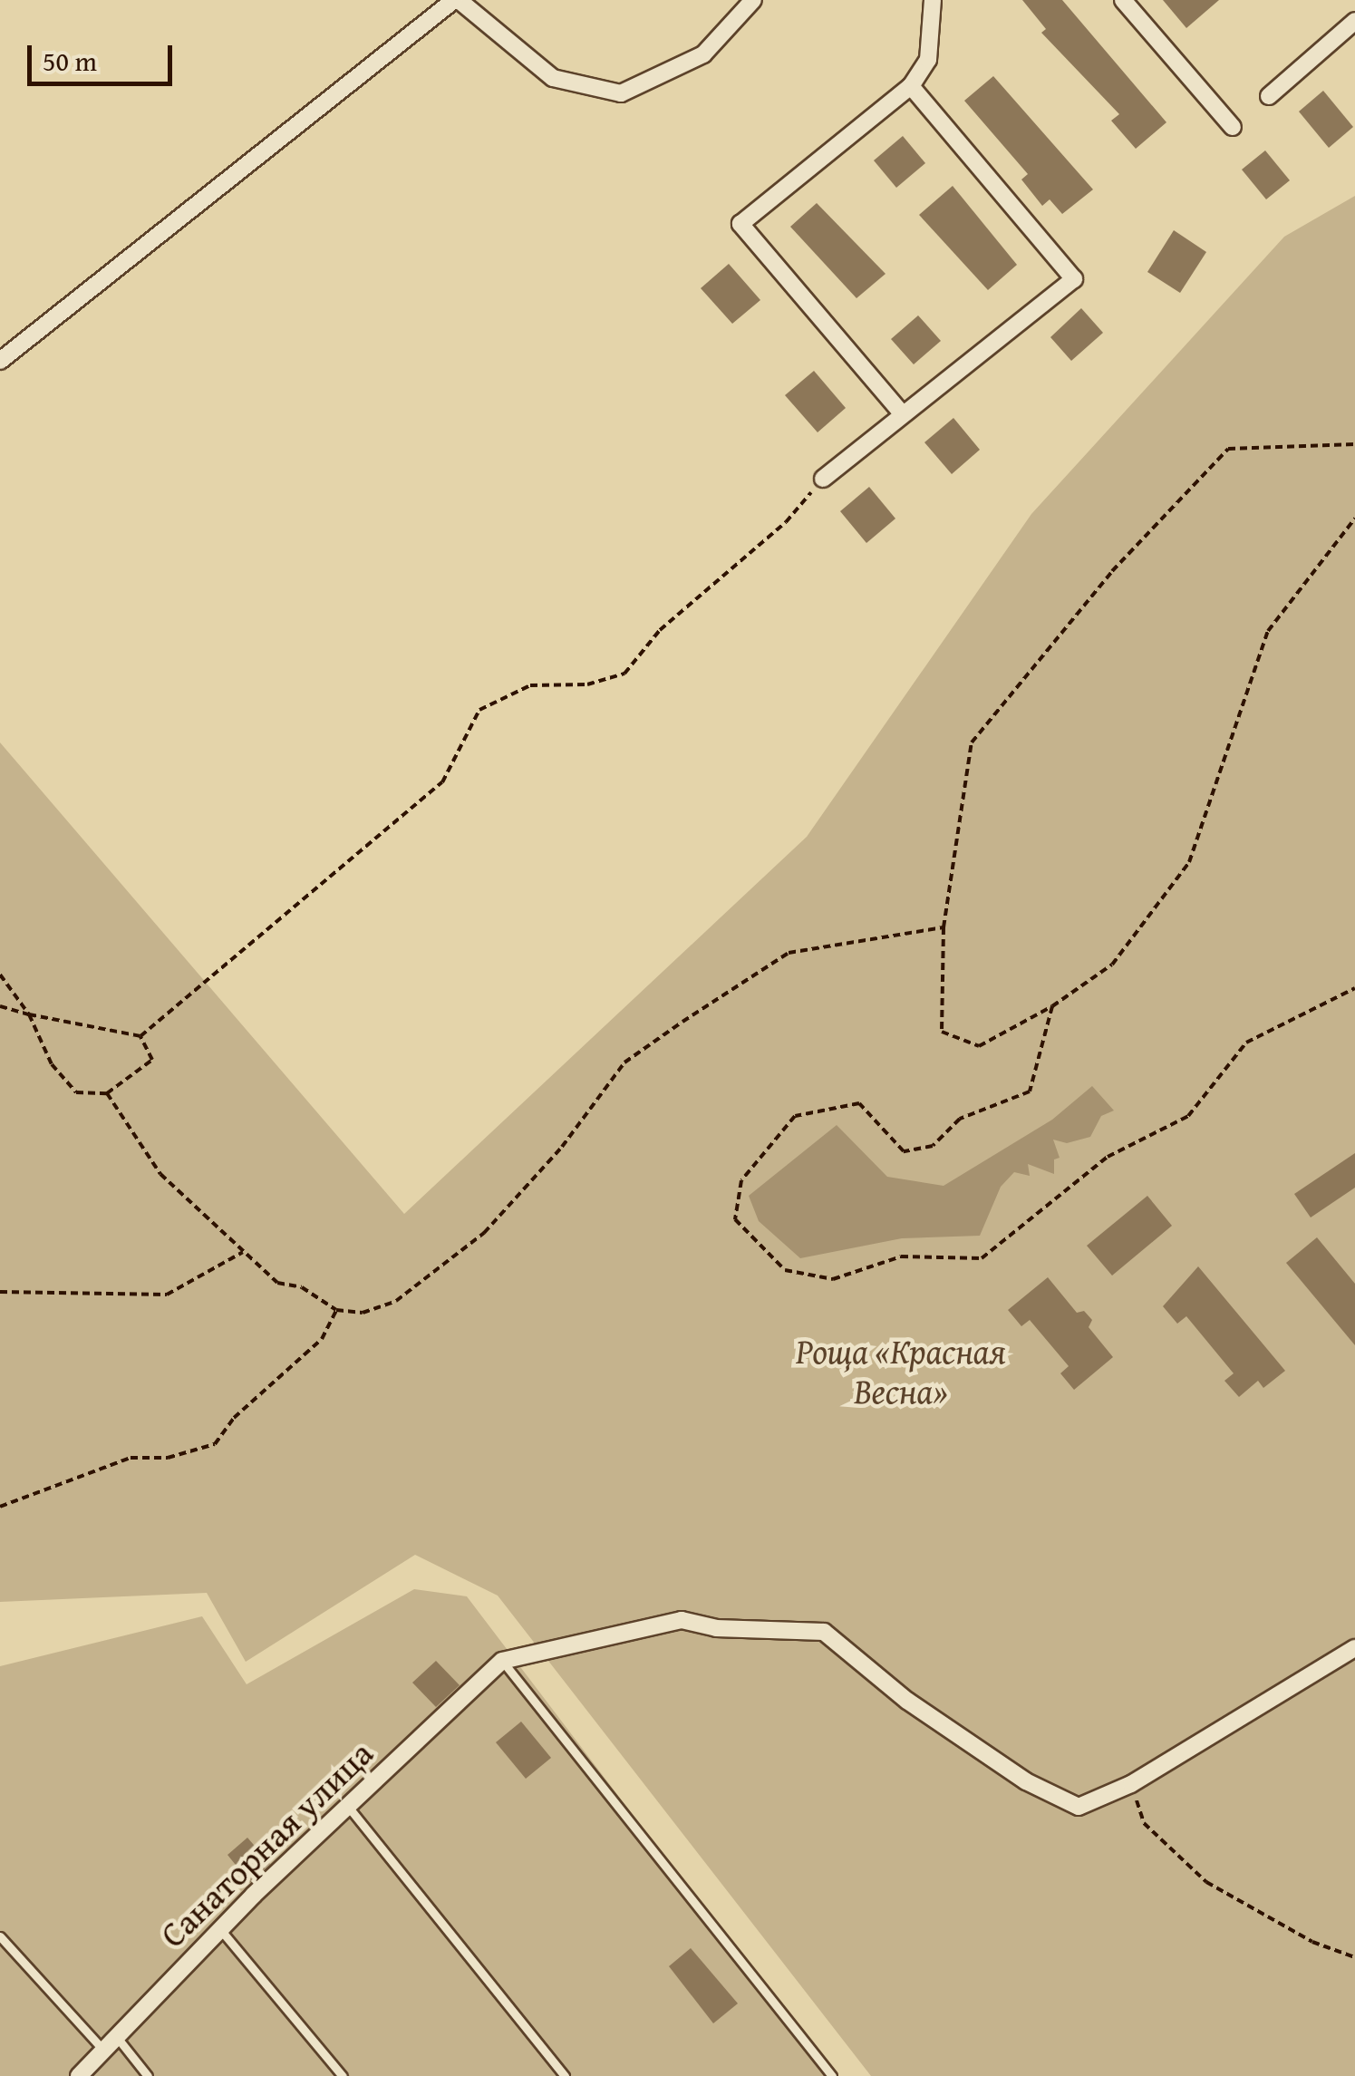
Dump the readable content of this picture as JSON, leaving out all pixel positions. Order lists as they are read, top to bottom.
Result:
{
  "streets": {
    "street": ["Санаторная улица"]
  },
  "parks": ["Роща «Красная Весна»"],
  "scale_bar": "50 m"
}
